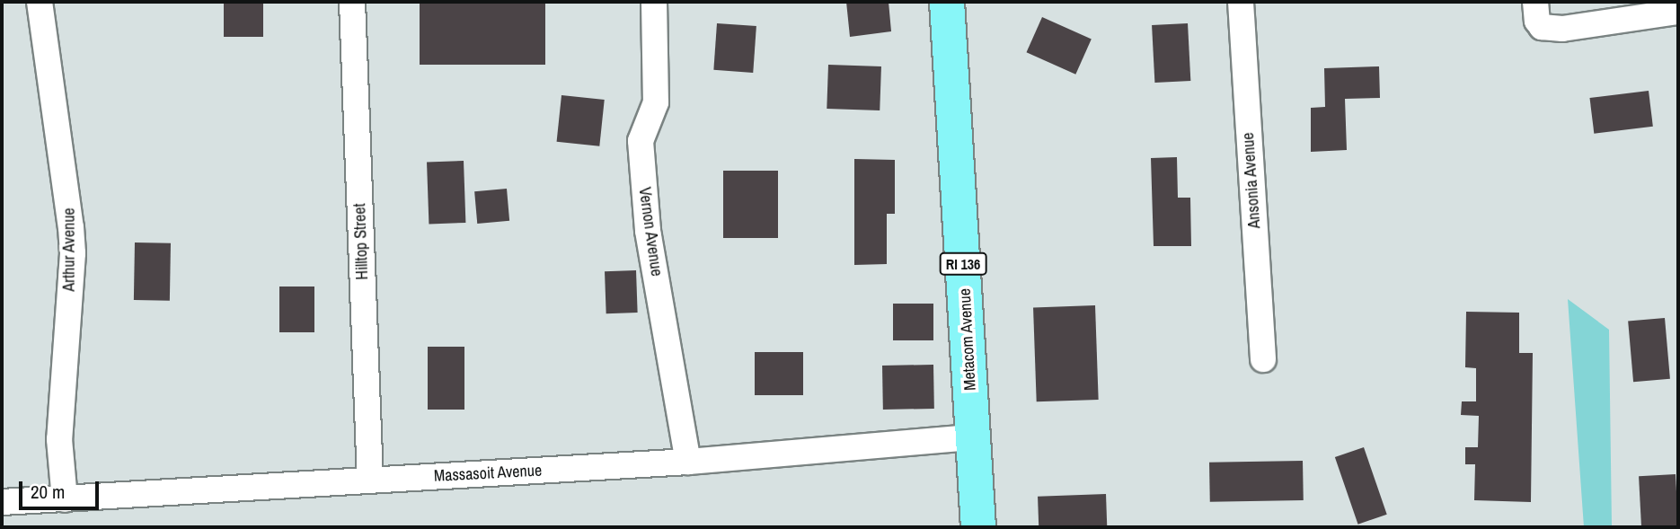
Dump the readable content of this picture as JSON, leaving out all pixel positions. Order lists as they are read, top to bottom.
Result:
{
  "streets": {
    "main road": ["RI 136", "Metacom Avenue"],
    "street": [
      "Ansonia Avenue",
      "Vernon Avenue",
      "Hilltop Street",
      "Arthur Avenue",
      "Massasoit Avenue"
    ]
  },
  "crossings": [
    ["Vernon Avenue", "Massasoit Avenue"],
    ["Hilltop Street", "Massasoit Avenue"],
    ["Arthur Avenue", "Massasoit Avenue"],
    ["Metacom Avenue", "Massasoit Avenue"]
  ],
  "scale_bar": "20 m"
}
